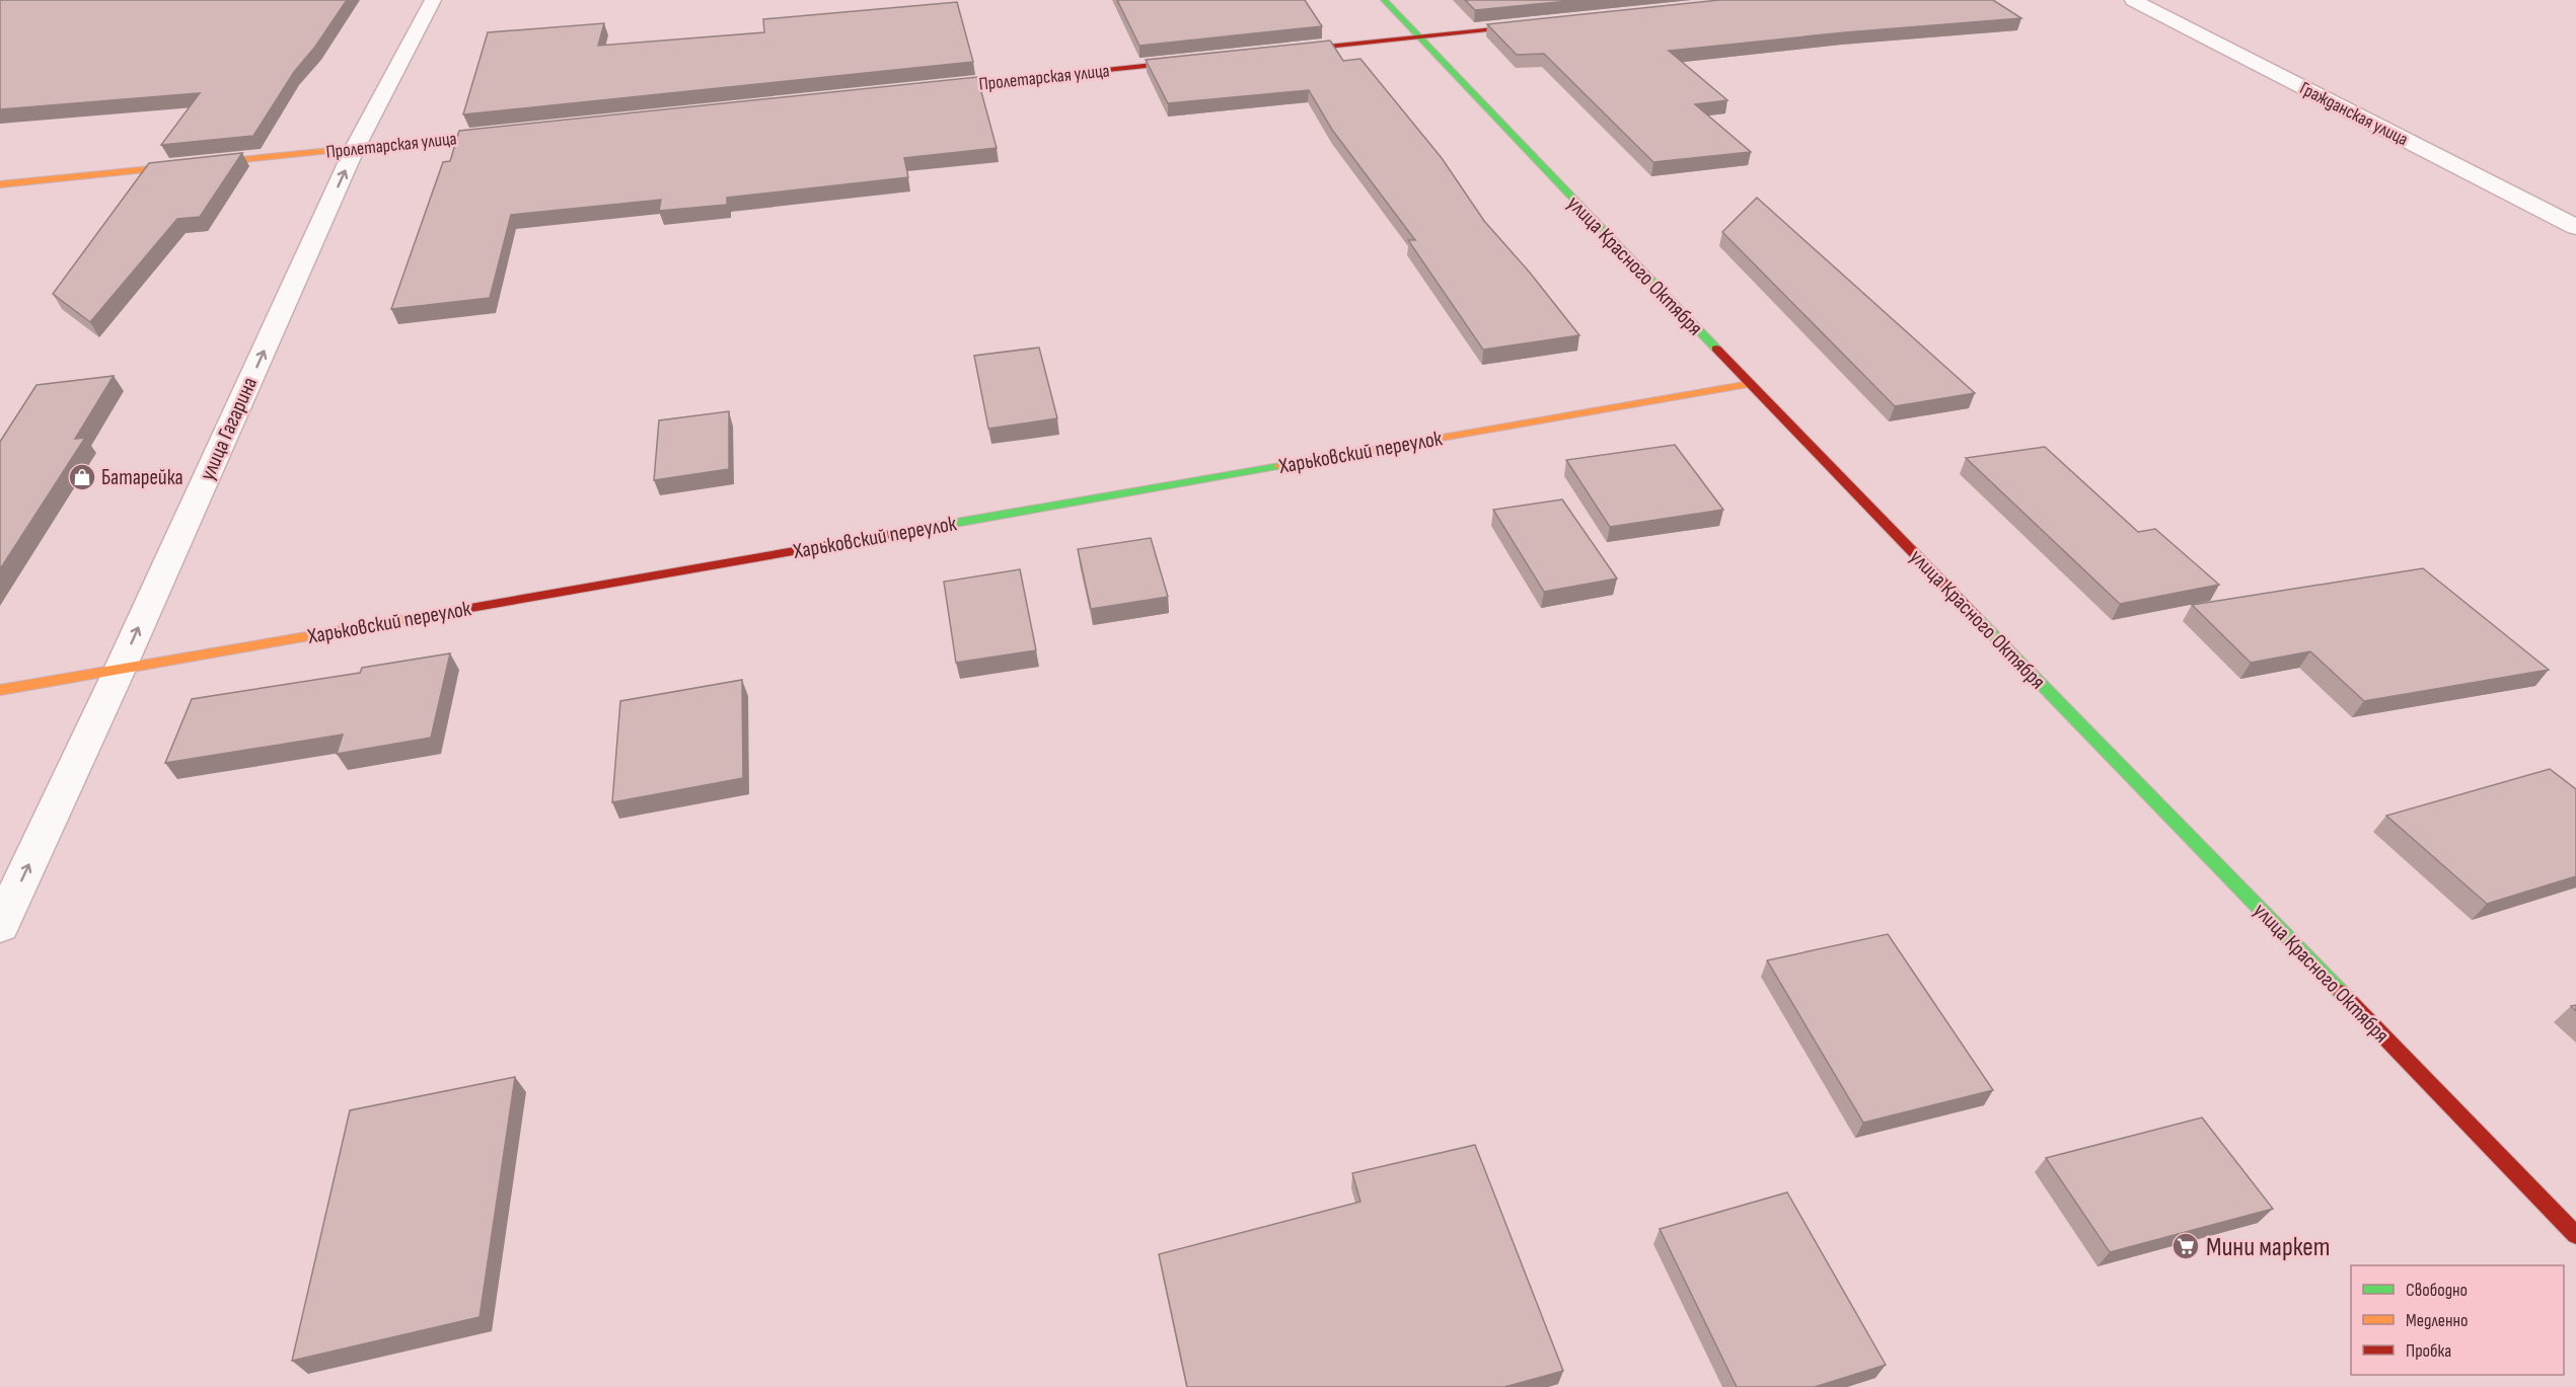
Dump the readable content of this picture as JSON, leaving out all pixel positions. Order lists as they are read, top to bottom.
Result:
{
  "streets": {
    "street": [
      "Пролетарская улица",
      "Гражданская улица",
      "улица Красного Октября",
      "улица Гагарина",
      "Харьковский переулок"
    ]
  },
  "crossings": [
    ["Пролетарская улица", "улица Гагарина"],
    ["улица Красного Октября", "Харьковский переулок"],
    ["улица Гагарина", "Харьковский переулок"]
  ],
  "one_way": ["улица Гагарина"],
  "places": {
    "shop": ["Батарейка"],
    "supermarket": ["Мини маркет"]
  },
  "legend": ["Свободно", "Медленно", "Пробка"]
}
